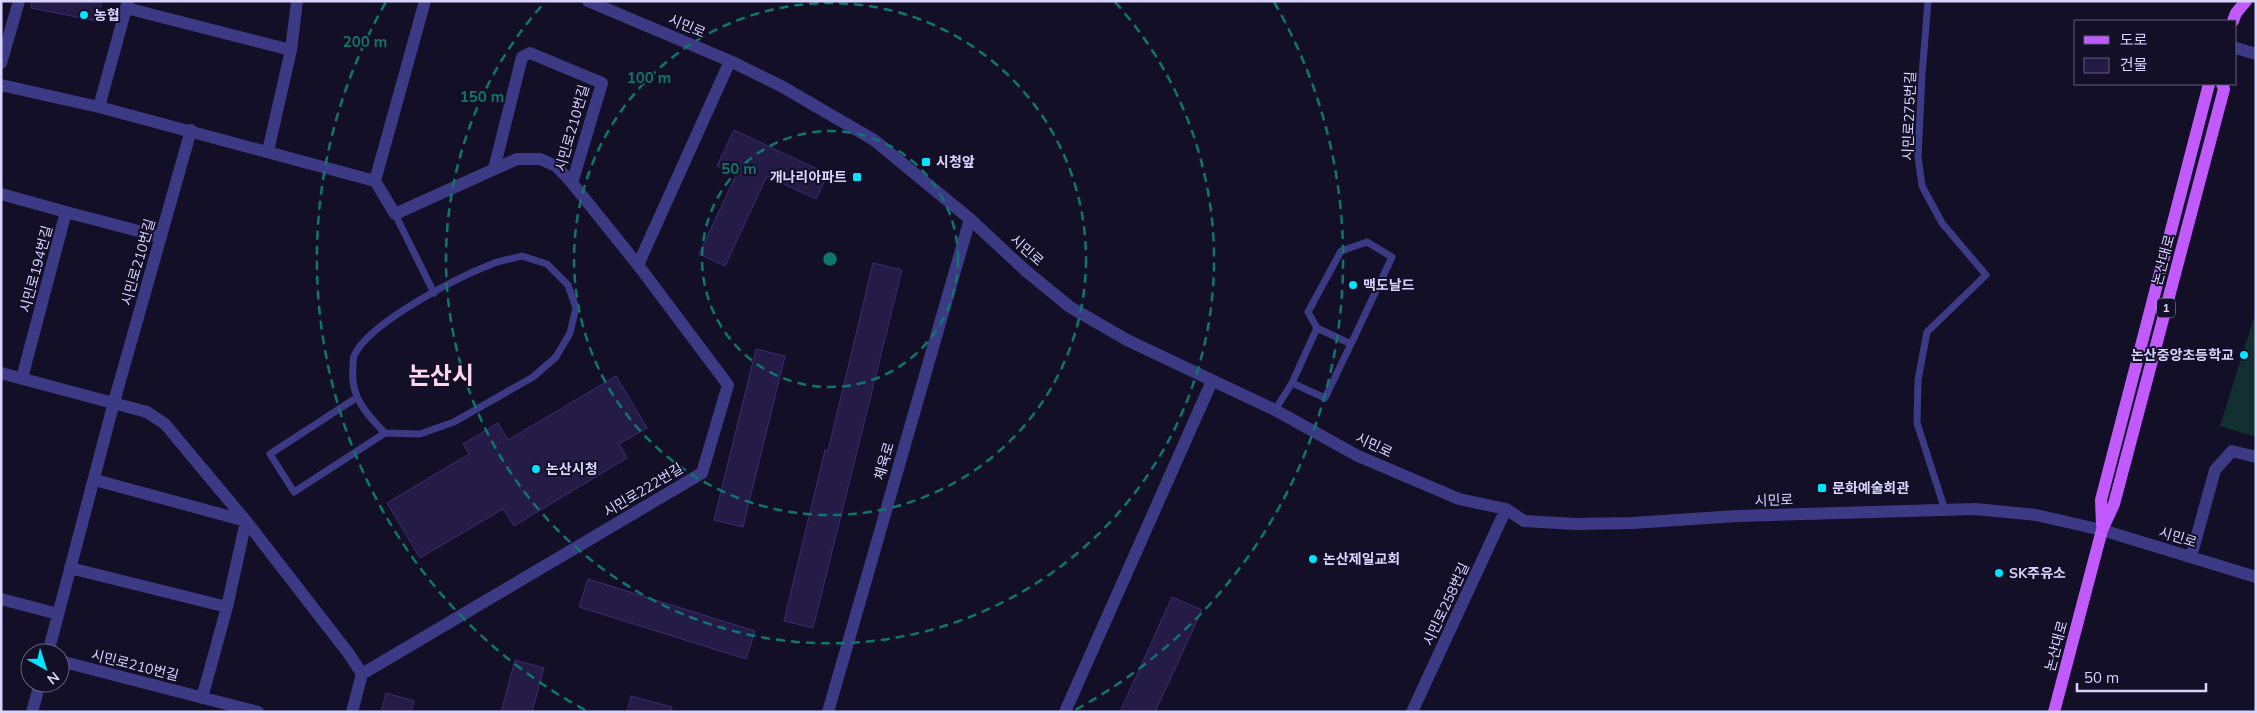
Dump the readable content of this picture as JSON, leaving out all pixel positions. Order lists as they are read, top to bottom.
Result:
{
  "streets": {
    "main road": ["논산대로", "1"],
    "street": [
      "시민로",
      "시민로210번길",
      "시민로194번길",
      "체육로",
      "시민로222번길",
      "시민로258번길"
    ],
    "lane": ["시민로275번길"]
  },
  "crossings": [
    ["시민로", "시민로275번길"],
    ["시민로", "논산대로"],
    ["시민로", "체육로"],
    ["시민로", "시민로258번길"],
    ["시민로210번길", "시민로222번길"]
  ],
  "districts": ["논산시"],
  "places": {
    "other": [
      "농협",
      "맥도날드",
      "논산중앙초등학교",
      "논산시청",
      "논산제일교회",
      "SK주유소"
    ],
    "transit": ["시청앞", "개나리아파트", "문화예술회관"]
  },
  "legend": ["도로", "건물"],
  "scale_bar": "50 m",
  "north": "bottom right",
  "rings": [
    "200 m",
    "100 m",
    "150 m",
    "50 m"
  ]
}
